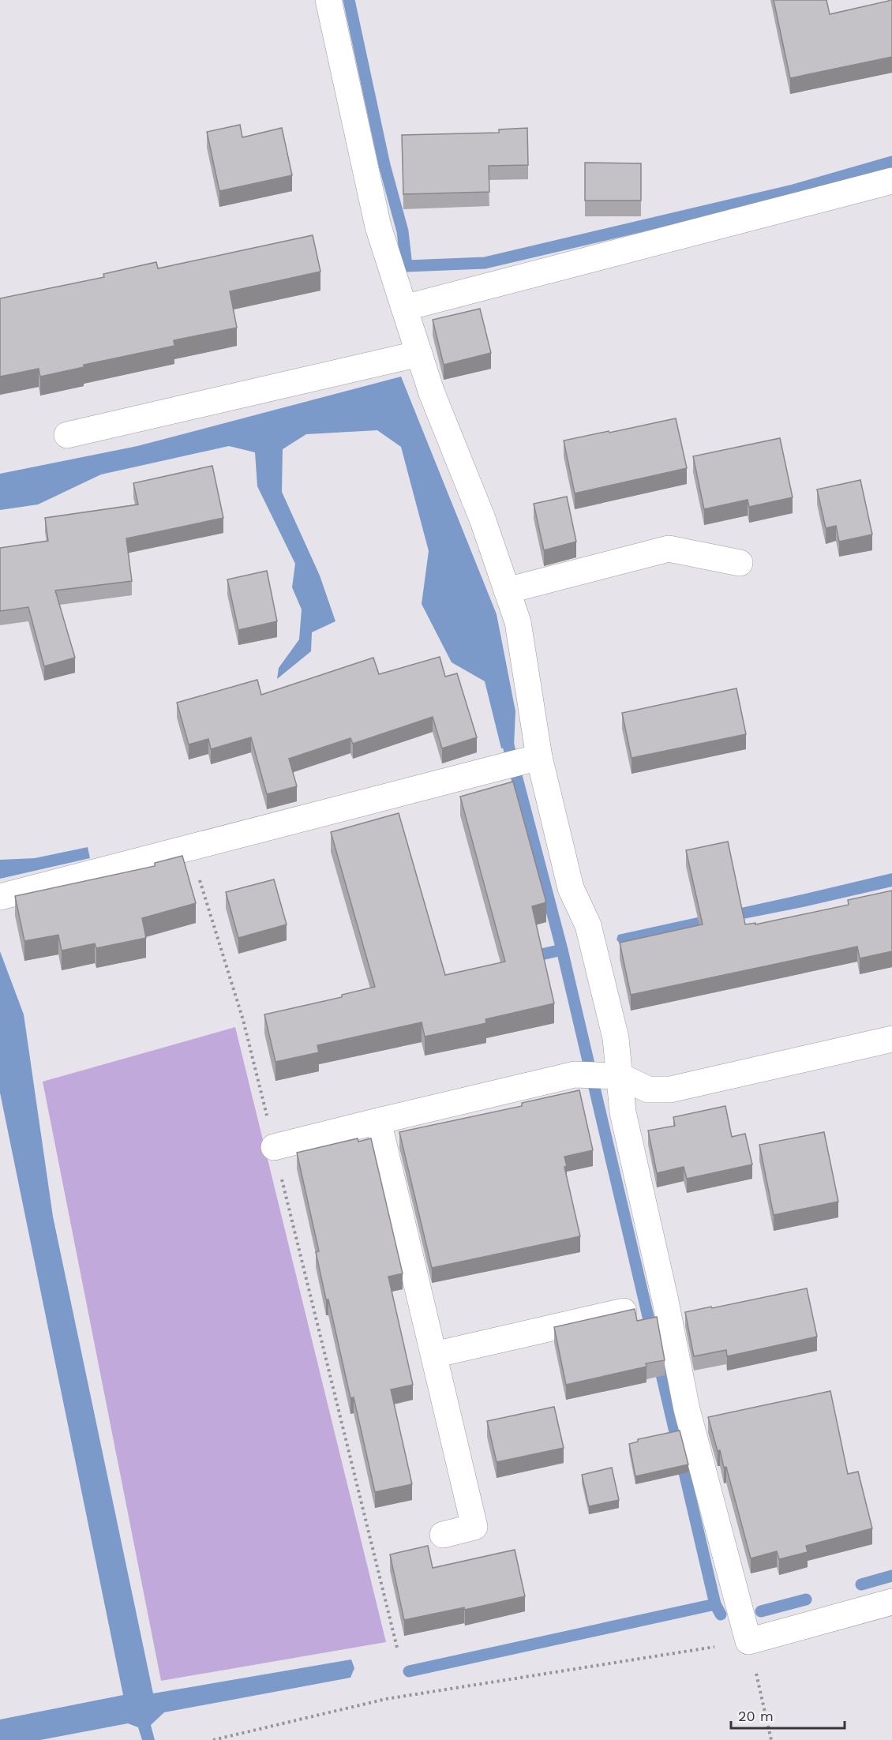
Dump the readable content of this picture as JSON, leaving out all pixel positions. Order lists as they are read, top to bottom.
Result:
{
  "scale_bar": "20 m"
}
